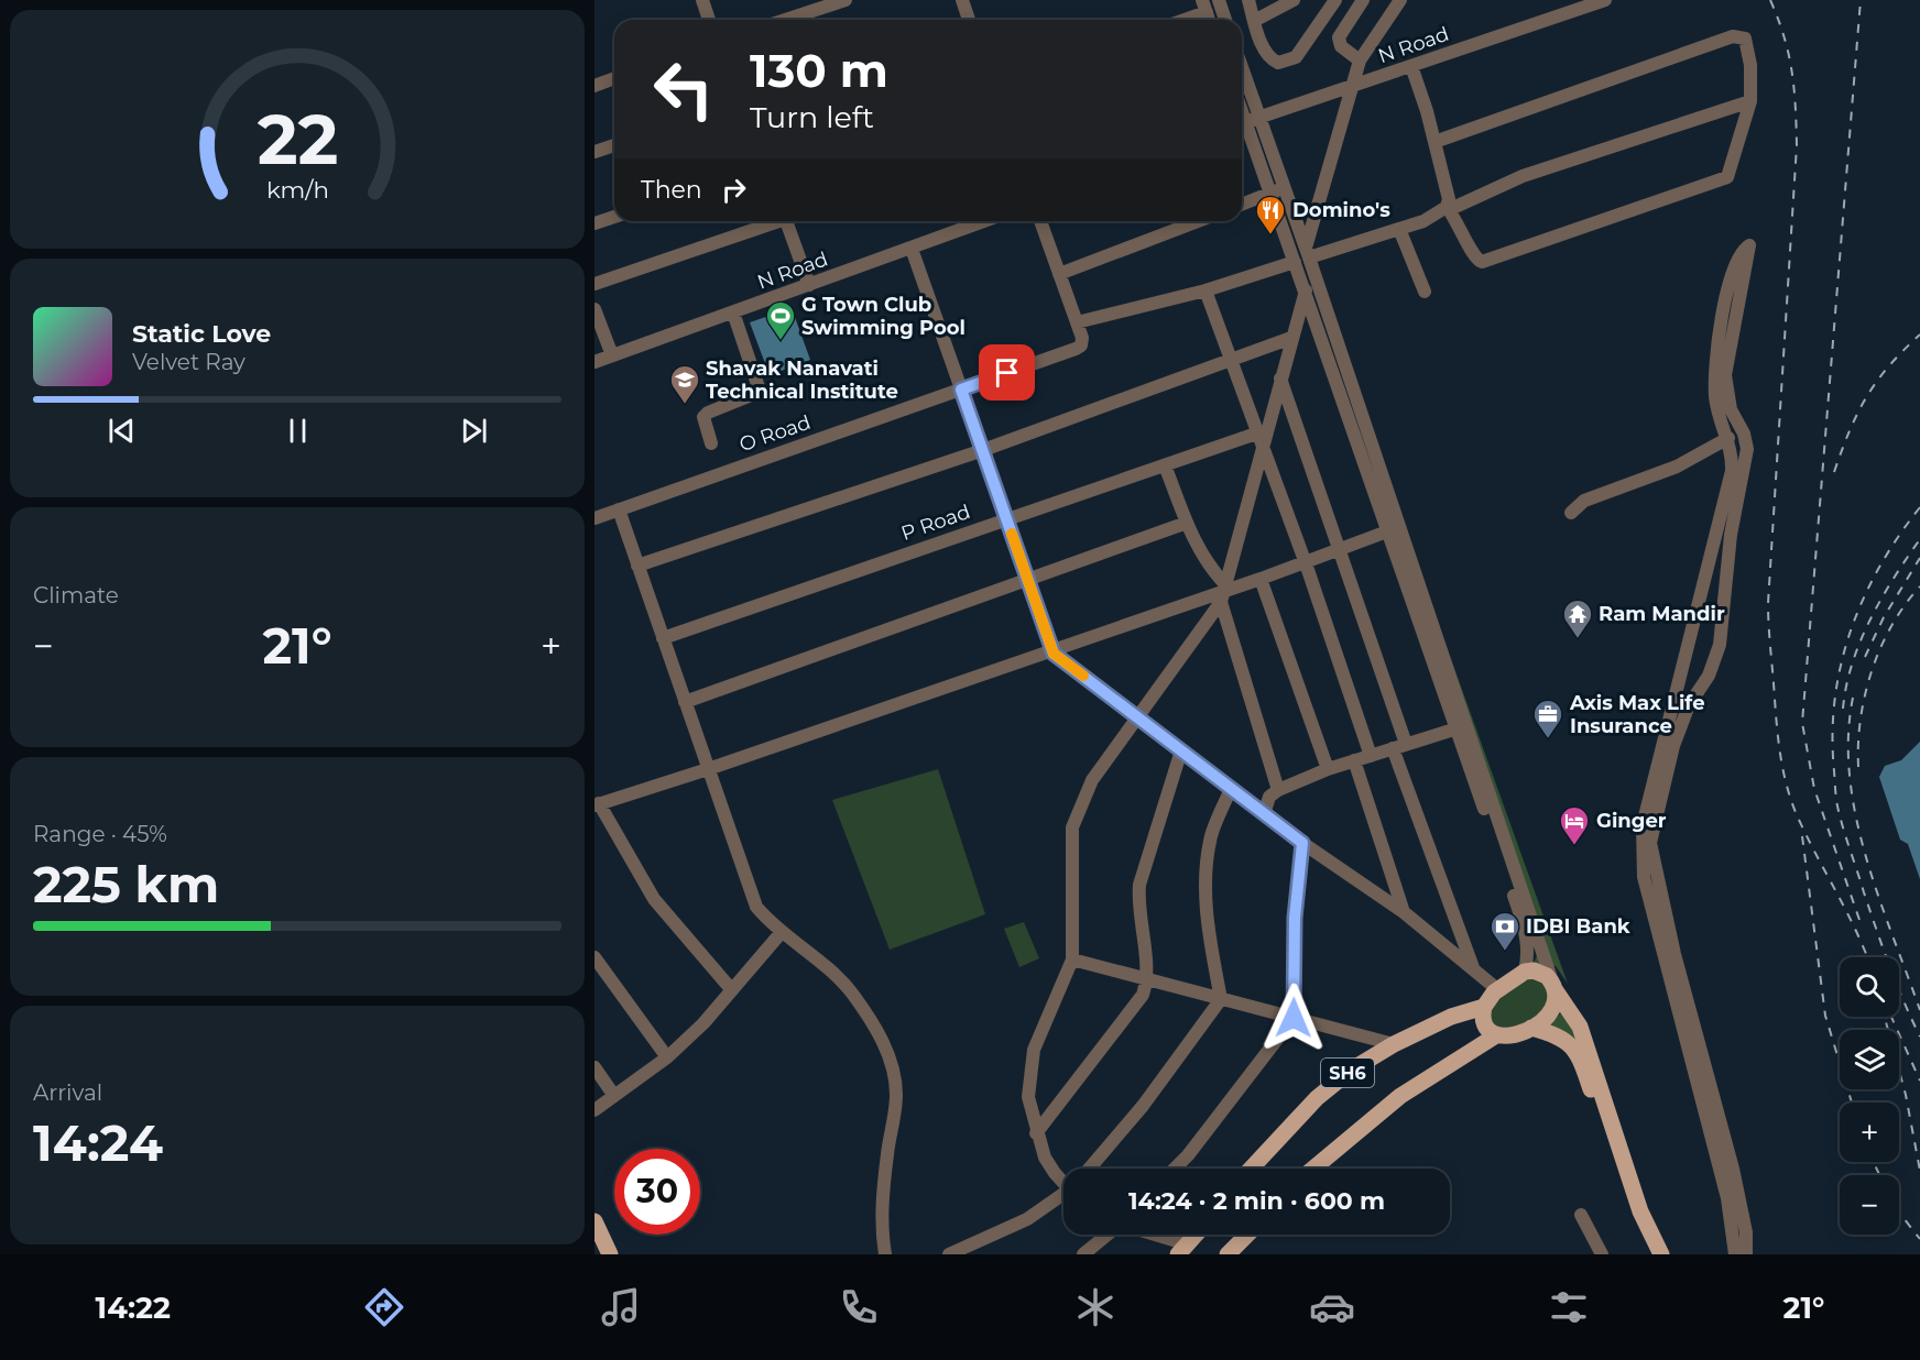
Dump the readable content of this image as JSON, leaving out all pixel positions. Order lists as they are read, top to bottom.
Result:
{
  "streets": {
    "main road": ["SH6"],
    "street": ["N Road", "O Road", "P Road"]
  },
  "places": {
    "restaurant": ["Domino's"],
    "sports": ["G Town Club Swimming Pool"],
    "school or university": ["Shavak Nanavati Technical Institute"],
    "temple": ["Ram Mandir"],
    "office": ["Axis Max Life Insurance"],
    "hotel": ["Ginger"],
    "bank": ["IDBI Bank"]
  },
  "page": {
    "turn": ["130 m", "Turn left"],
    "then": "Then",
    "song": ["Static Love", "Velvet Ray"],
    "tile": [
      "Climate",
      ["Range · 45%", "225 km"],
      ["Arrival", "14:24"]
    ],
    "heat": ["−", "21°", "+"],
    "map_buttons": ["+", "−"],
    "limit": "30",
    "trip": "14:24 · 2 min · 600 m",
    "tabs": ["14:22", "21°"],
    "gauge": ["22", "km/h"]
  }
}
